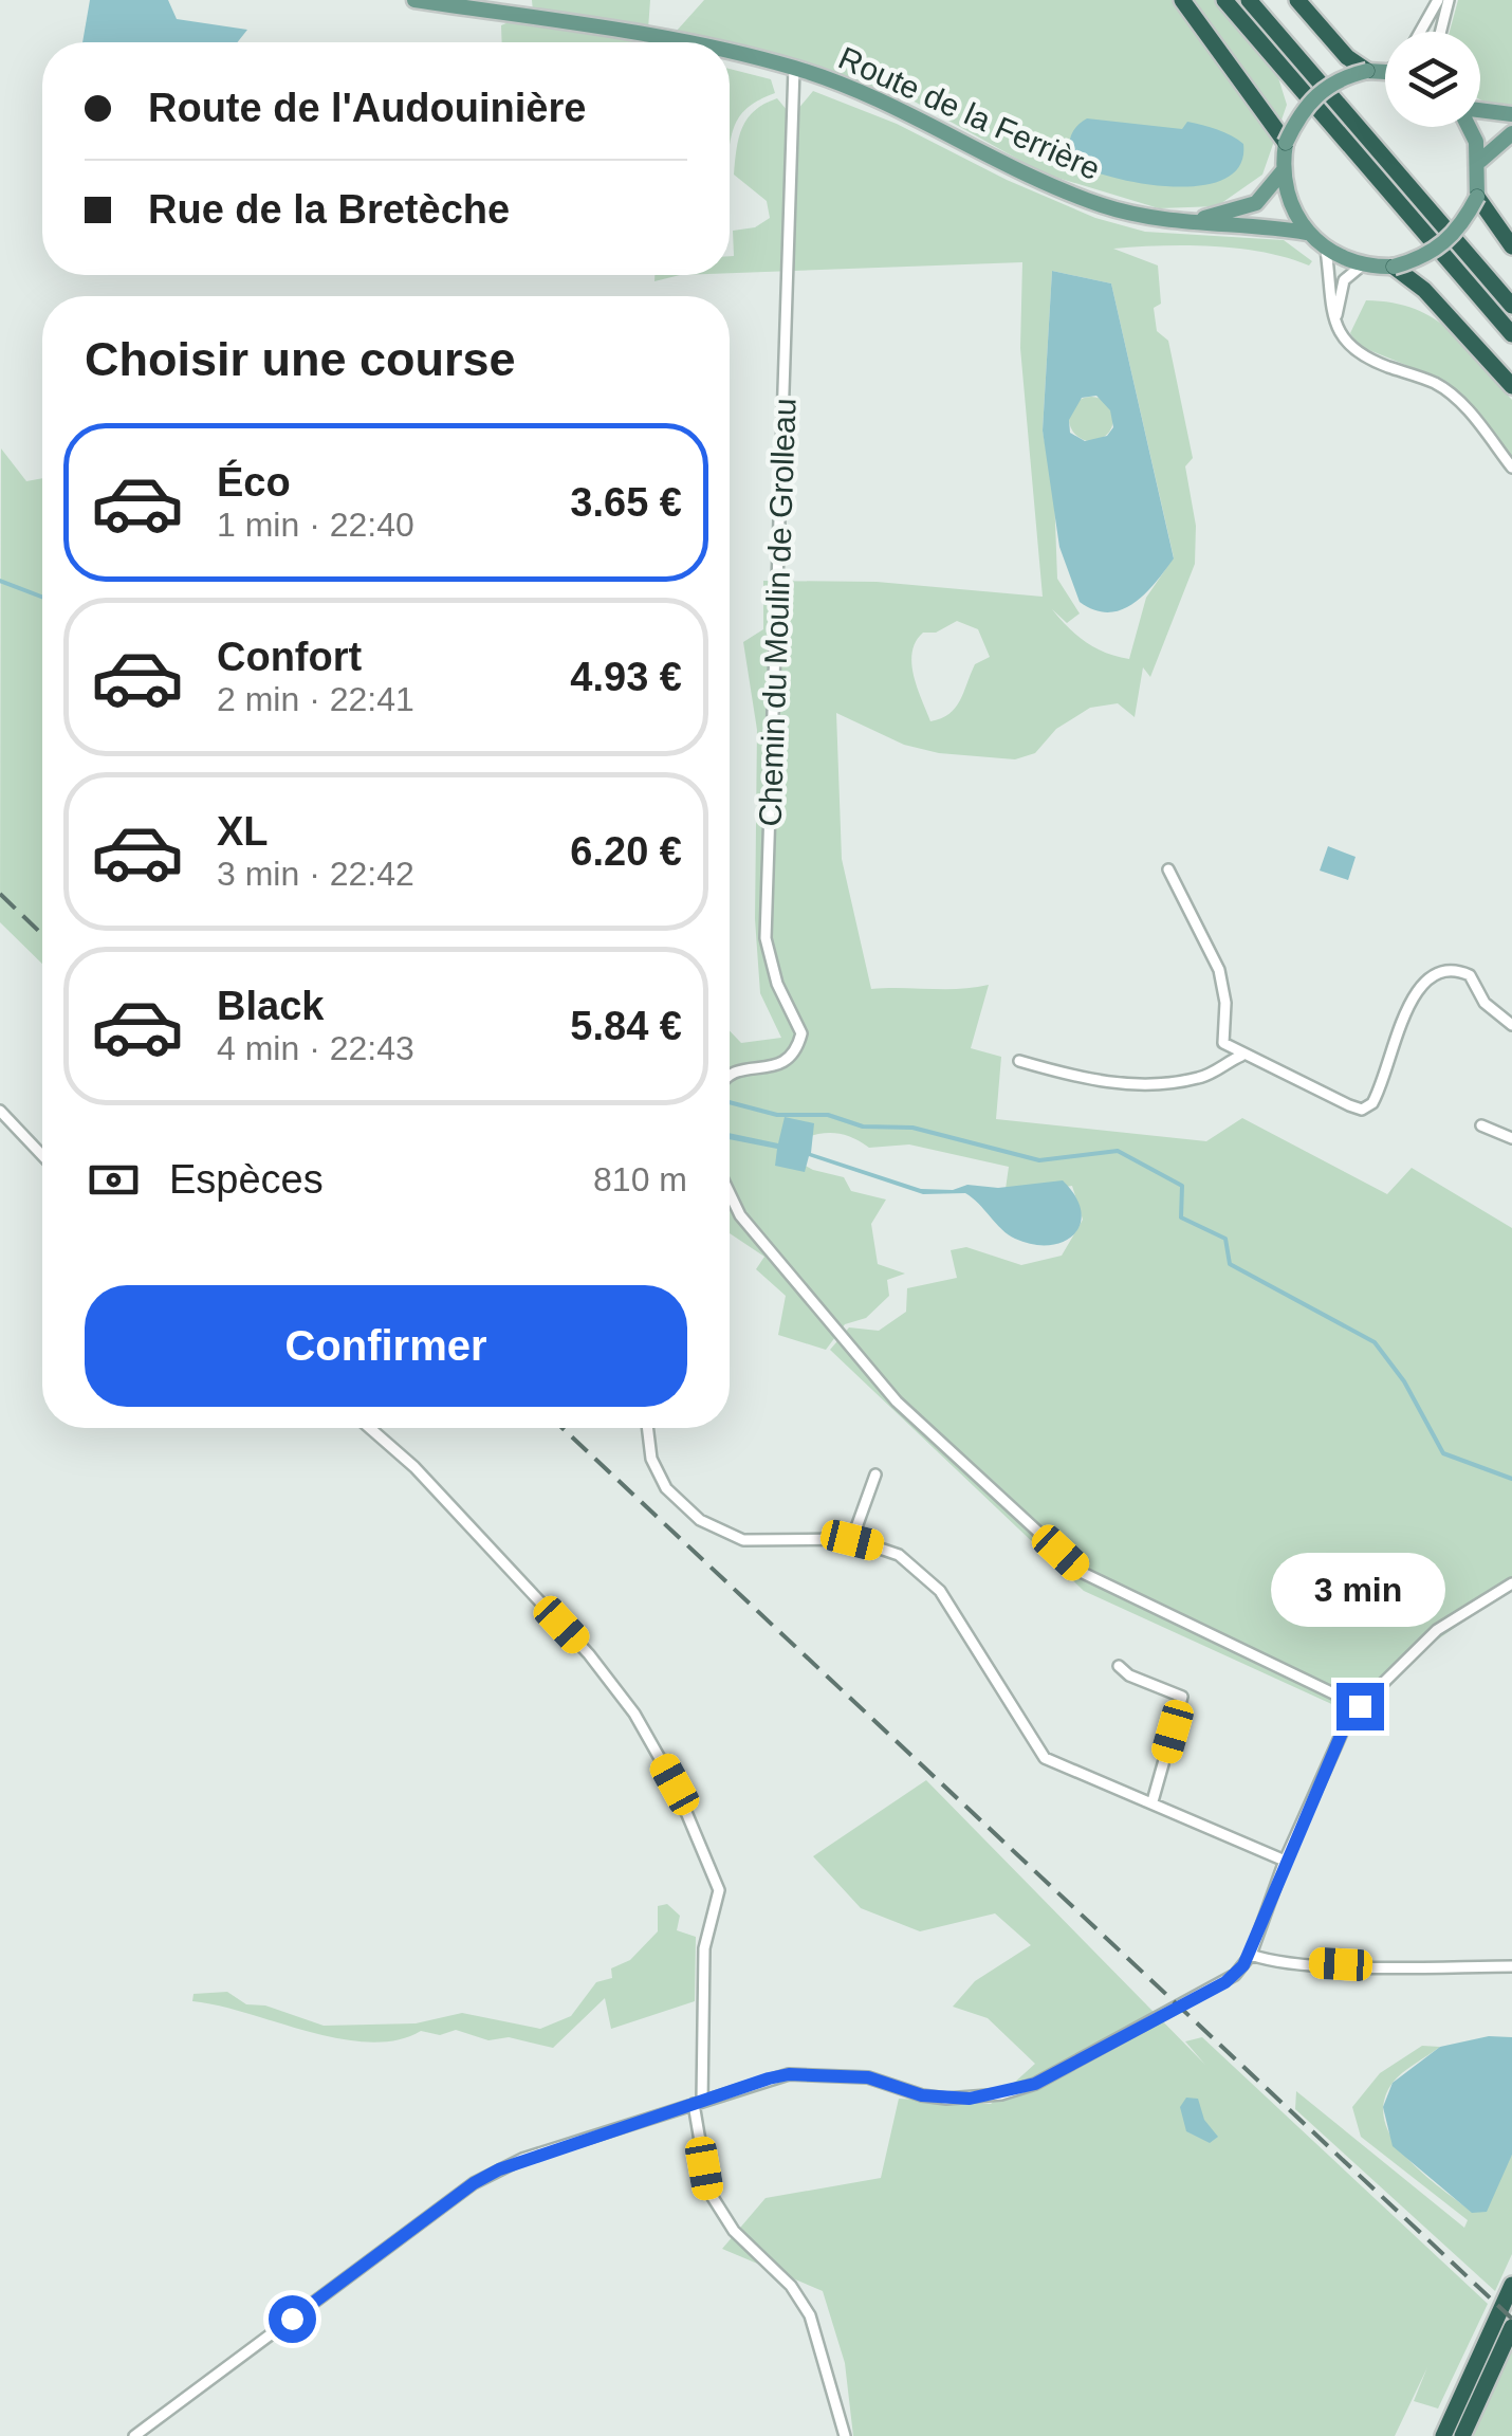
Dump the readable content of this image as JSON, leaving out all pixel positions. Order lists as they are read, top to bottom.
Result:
{
  "streets": {
    "main road": ["Route de la Ferrière"],
    "street": ["Chemin du Moulin de Grolleau"]
  },
  "crossings": [
    ["Route de la Ferrière", "Chemin du Moulin de Grolleau"]
  ],
  "page": {
    "banner": ["Route de l'Audouinière", "Rue de la Bretèche"],
    "heading": "Choisir une course",
    "list": [
      {
        "name": "Éco",
        "note": "1 min · 22:40",
        "value": "3.65 €"
      },
      {
        "name": "Confort",
        "note": "2 min · 22:41",
        "value": "4.93 €"
      },
      {
        "name": "XL",
        "note": "3 min · 22:42",
        "value": "6.20 €"
      },
      {
        "name": "Black",
        "note": "4 min · 22:43",
        "value": "5.84 €"
      }
    ],
    "pay": ["Espèces", "810 m"],
    "buttons": "Confirmer",
    "bubble": "3 min"
  }
}
